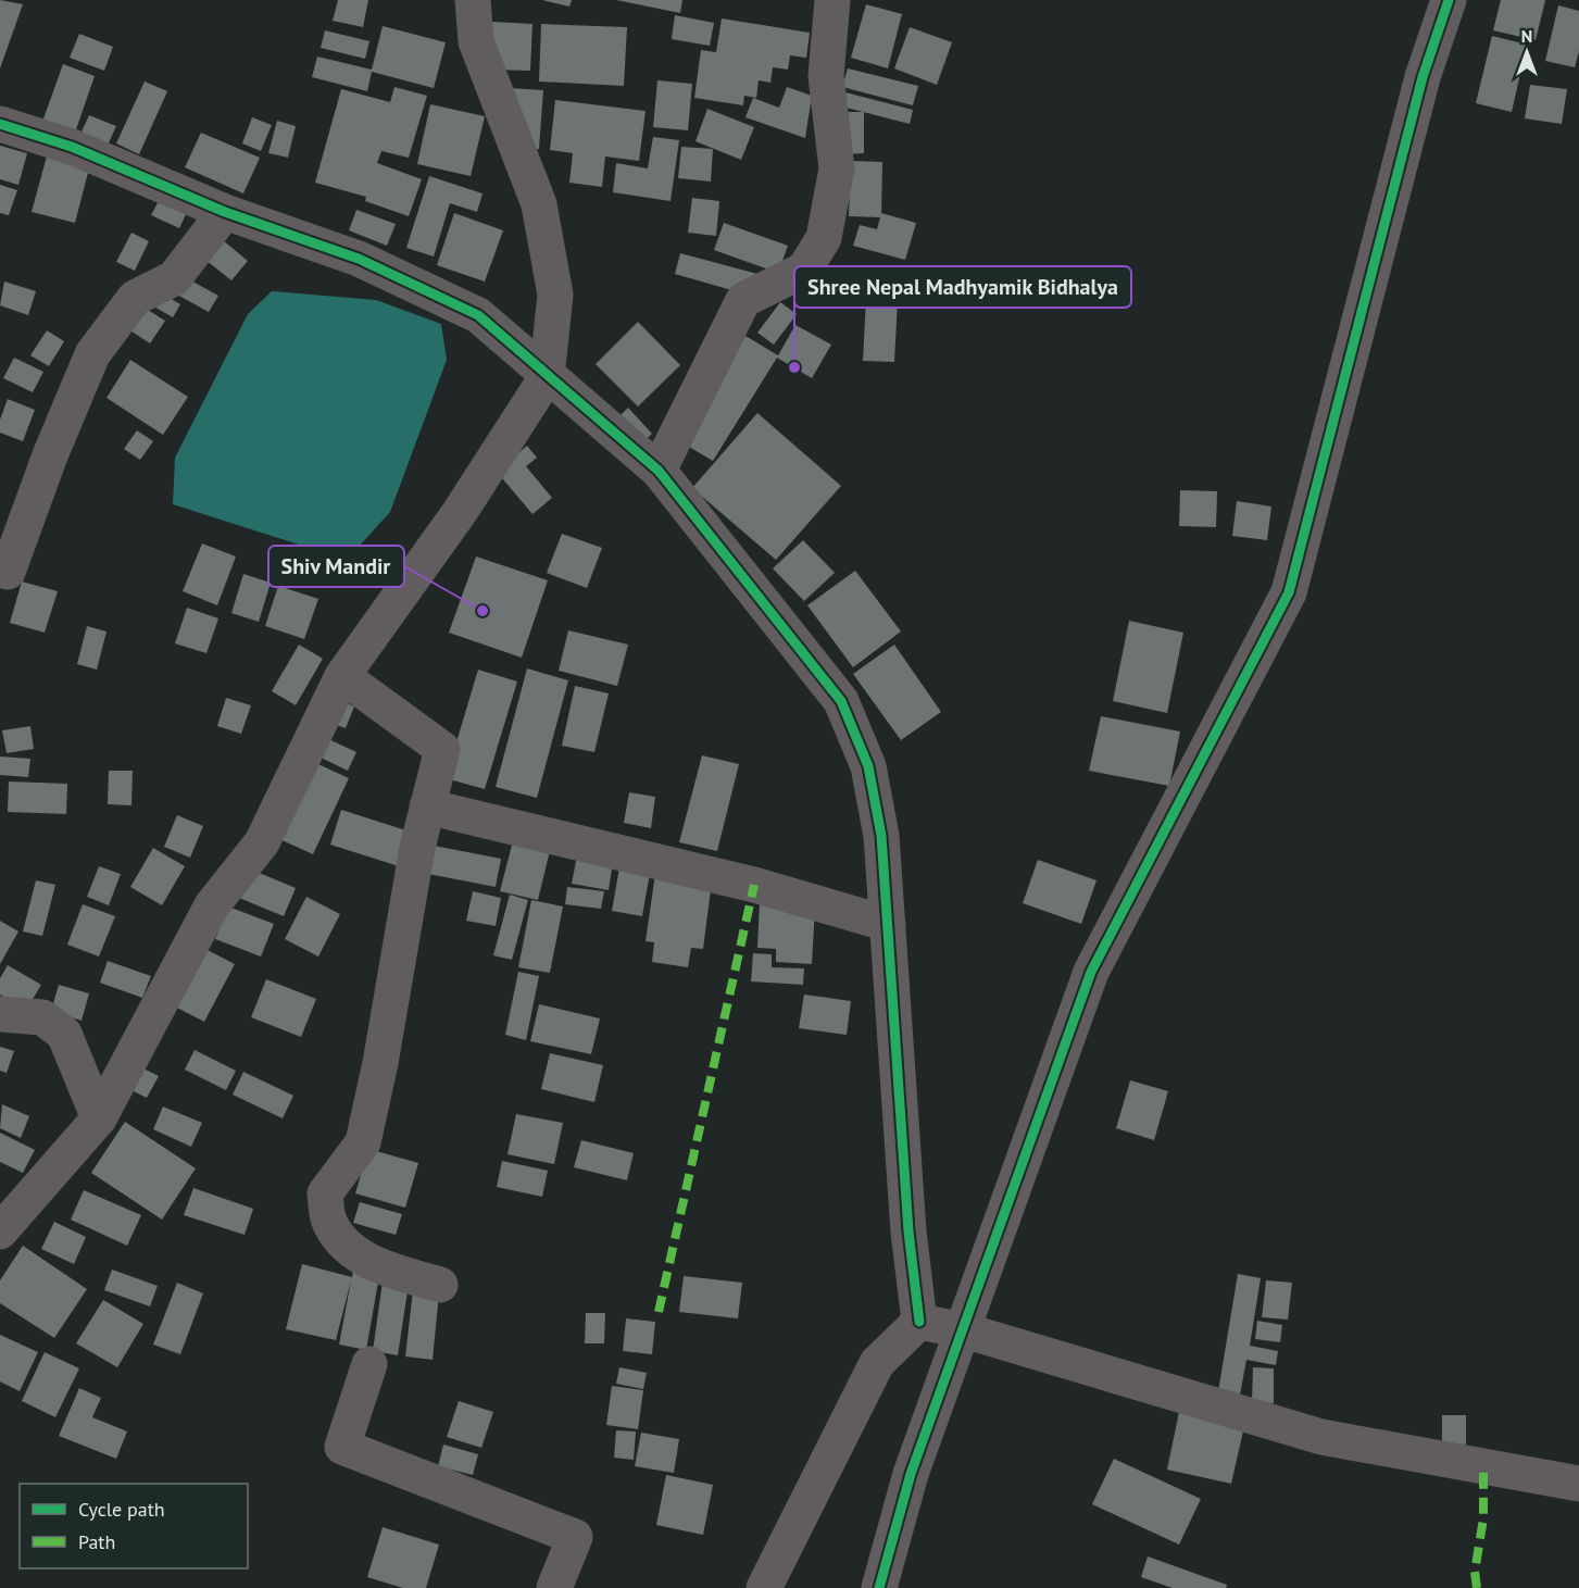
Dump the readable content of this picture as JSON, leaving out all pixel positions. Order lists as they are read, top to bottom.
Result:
{
  "places": ["Shree Nepal Madhyamik Bidhalya", "Shiv Mandir"],
  "legend": ["Cycle path", "Path"],
  "north": "top"
}
